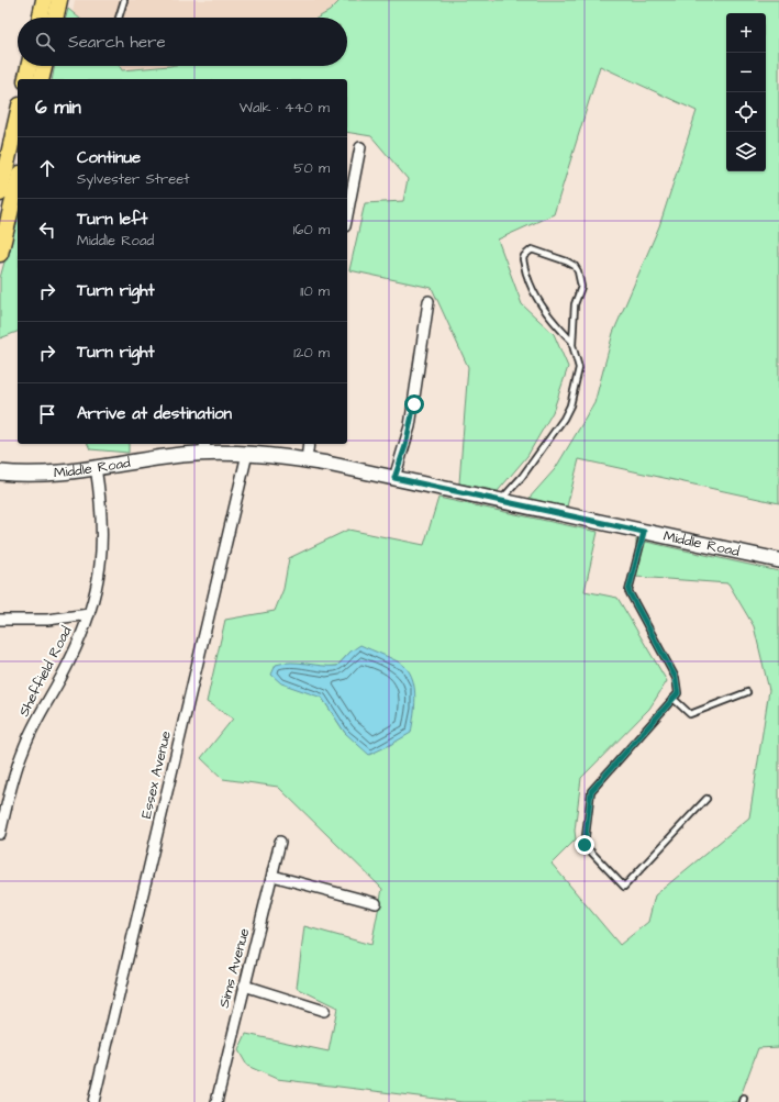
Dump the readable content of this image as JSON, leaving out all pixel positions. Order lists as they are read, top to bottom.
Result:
{
  "streets": {
    "main road": ["Middle Road"],
    "street": ["Sheffield Road", "Essex Avenue", "Sims Avenue"]
  },
  "crossings": [
    ["Middle Road", "Sheffield Road"],
    ["Middle Road", "Essex Avenue"]
  ],
  "page": {
    "map_buttons": ["+", "−"],
    "search": "Search here",
    "heading": ["6 min", "Walk · 440 m"],
    "list": [
      ["Continue", "Sylvester Street", "50 m"],
      ["Turn left", "Middle Road", "160 m"],
      ["Turn right", "110 m"],
      ["Turn right", "120 m"],
      "Arrive at destination"
    ]
  }
}
